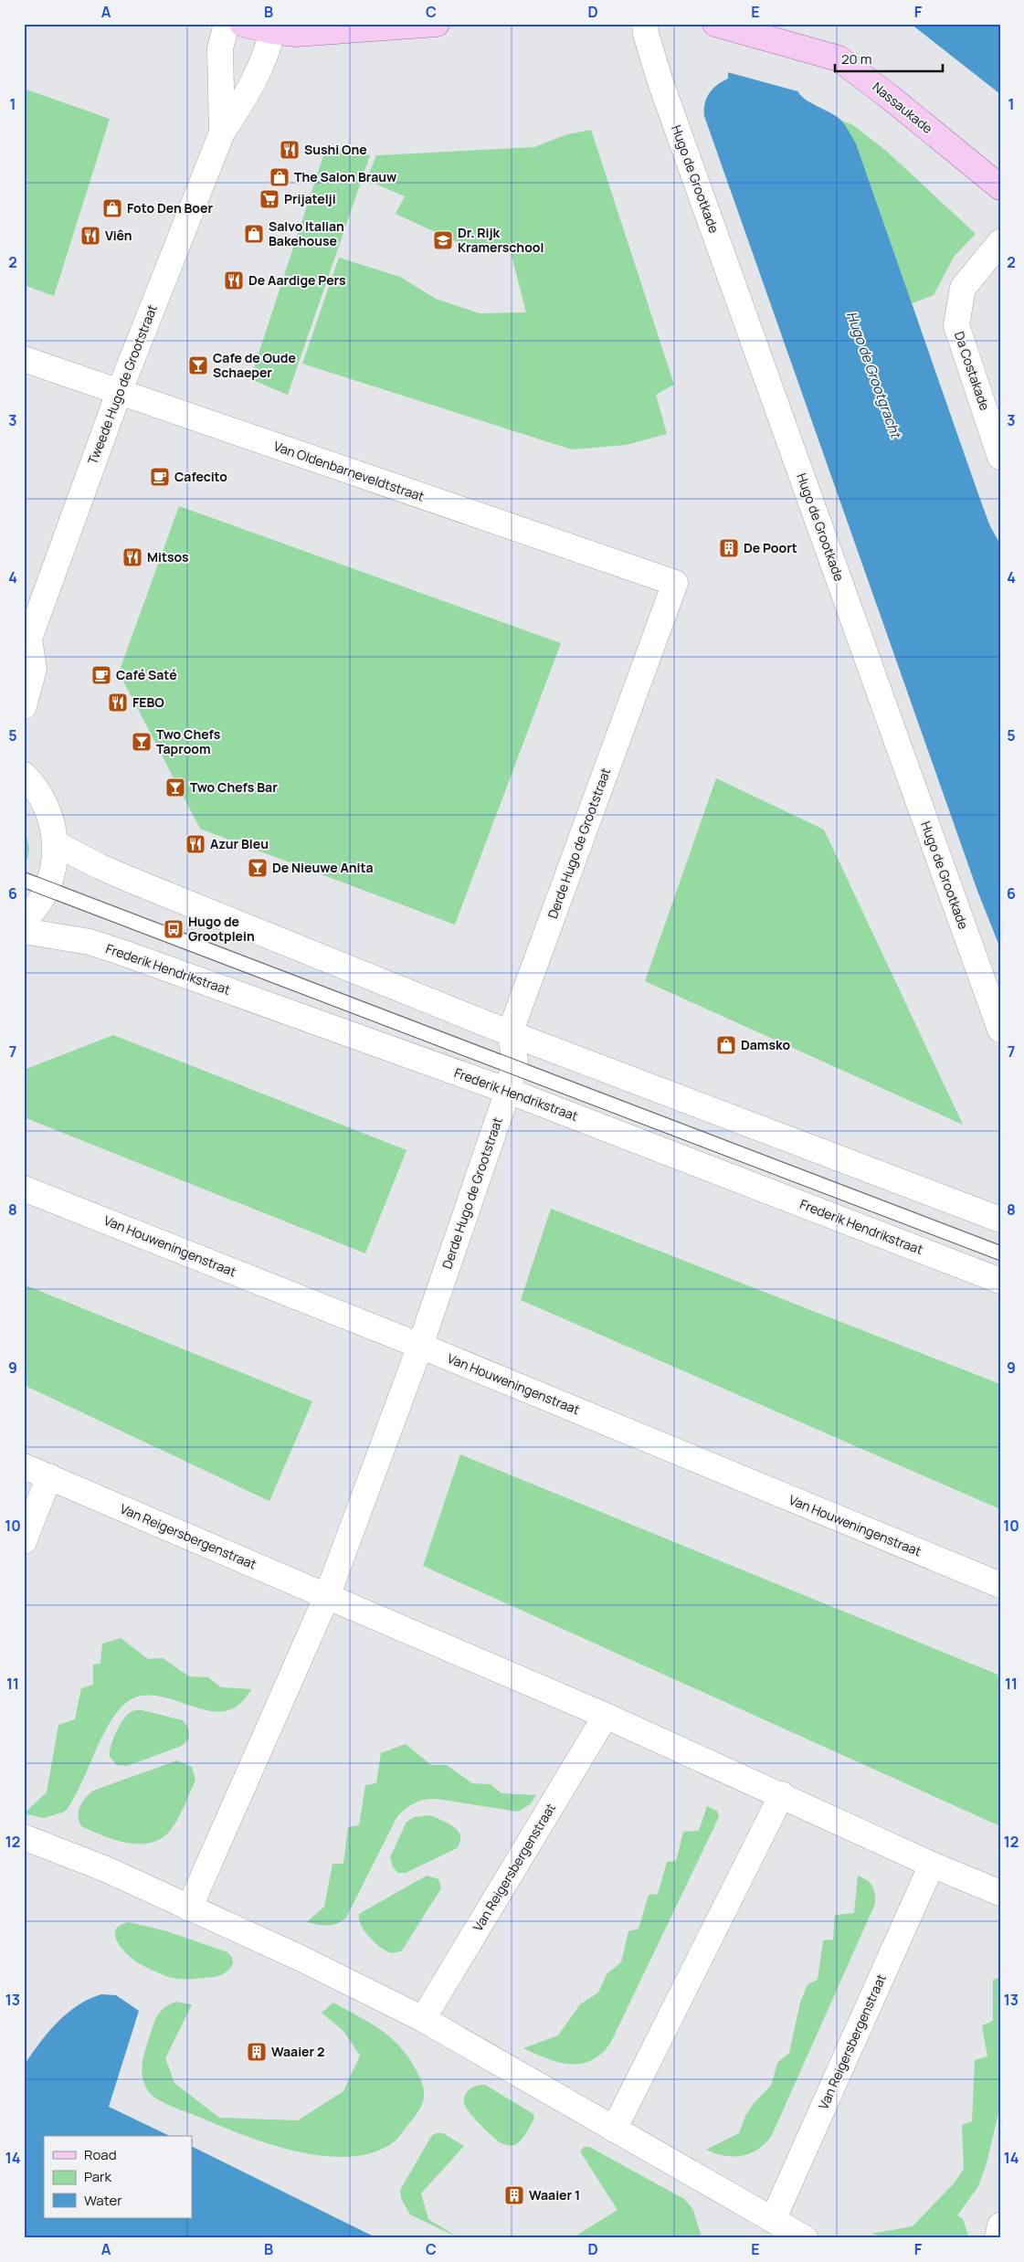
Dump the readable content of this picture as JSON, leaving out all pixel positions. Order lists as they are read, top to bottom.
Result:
{
  "streets": {
    "main road": ["Nassaukade"],
    "street": [
      "Hugo de Grootkade",
      "Da Costakade",
      "Tweede Hugo de Grootstraat",
      "Van Oldenbarneveldtstraat",
      "Derde Hugo de Grootstraat",
      "Frederik Hendrikstraat",
      "Van Houweningenstraat",
      "Van Reigersbergenstraat"
    ]
  },
  "crossings": [
    ["Tweede Hugo de Grootstraat", "Van Oldenbarneveldtstraat"],
    ["Van Oldenbarneveldtstraat", "Derde Hugo de Grootstraat"],
    ["Derde Hugo de Grootstraat", "Frederik Hendrikstraat"],
    ["Derde Hugo de Grootstraat", "Van Houweningenstraat"],
    ["Derde Hugo de Grootstraat", "Van Reigersbergenstraat"]
  ],
  "water": ["Hugo de Grootgracht"],
  "places": {
    "restaurant": [
      "Sushi One",
      "Viên",
      "De Aardige Pers",
      "Mitsos",
      "FEBO",
      "Azur Bleu"
    ],
    "shop": [
      "The Salon Brauw",
      "Foto Den Boer",
      "Salvo Italian Bakehouse",
      "Damsko"
    ],
    "supermarket": ["Prijatelji"],
    "school or university": ["Dr. Rijk Kramerschool"],
    "bar": [
      "Cafe de Oude Schaeper",
      "Two Chefs Taproom",
      "Two Chefs Bar",
      "De Nieuwe Anita"
    ],
    "cafe": ["Cafecito", "Café Saté"],
    "building": ["De Poort", "Waaier 2", "Waaier 1"],
    "bus stop": ["Hugo de Grootplein"]
  },
  "legend": ["Road", "Park", "Water"],
  "scale_bar": "20 m",
  "grid": {
    "columns": [
      "A",
      "B",
      "C",
      "D",
      "E",
      "F"
    ],
    "rows": [
      "1",
      "2",
      "3",
      "4",
      "5",
      "6",
      "7",
      "8",
      "9",
      "10",
      "11",
      "12",
      "13",
      "14"
    ]
  }
}
